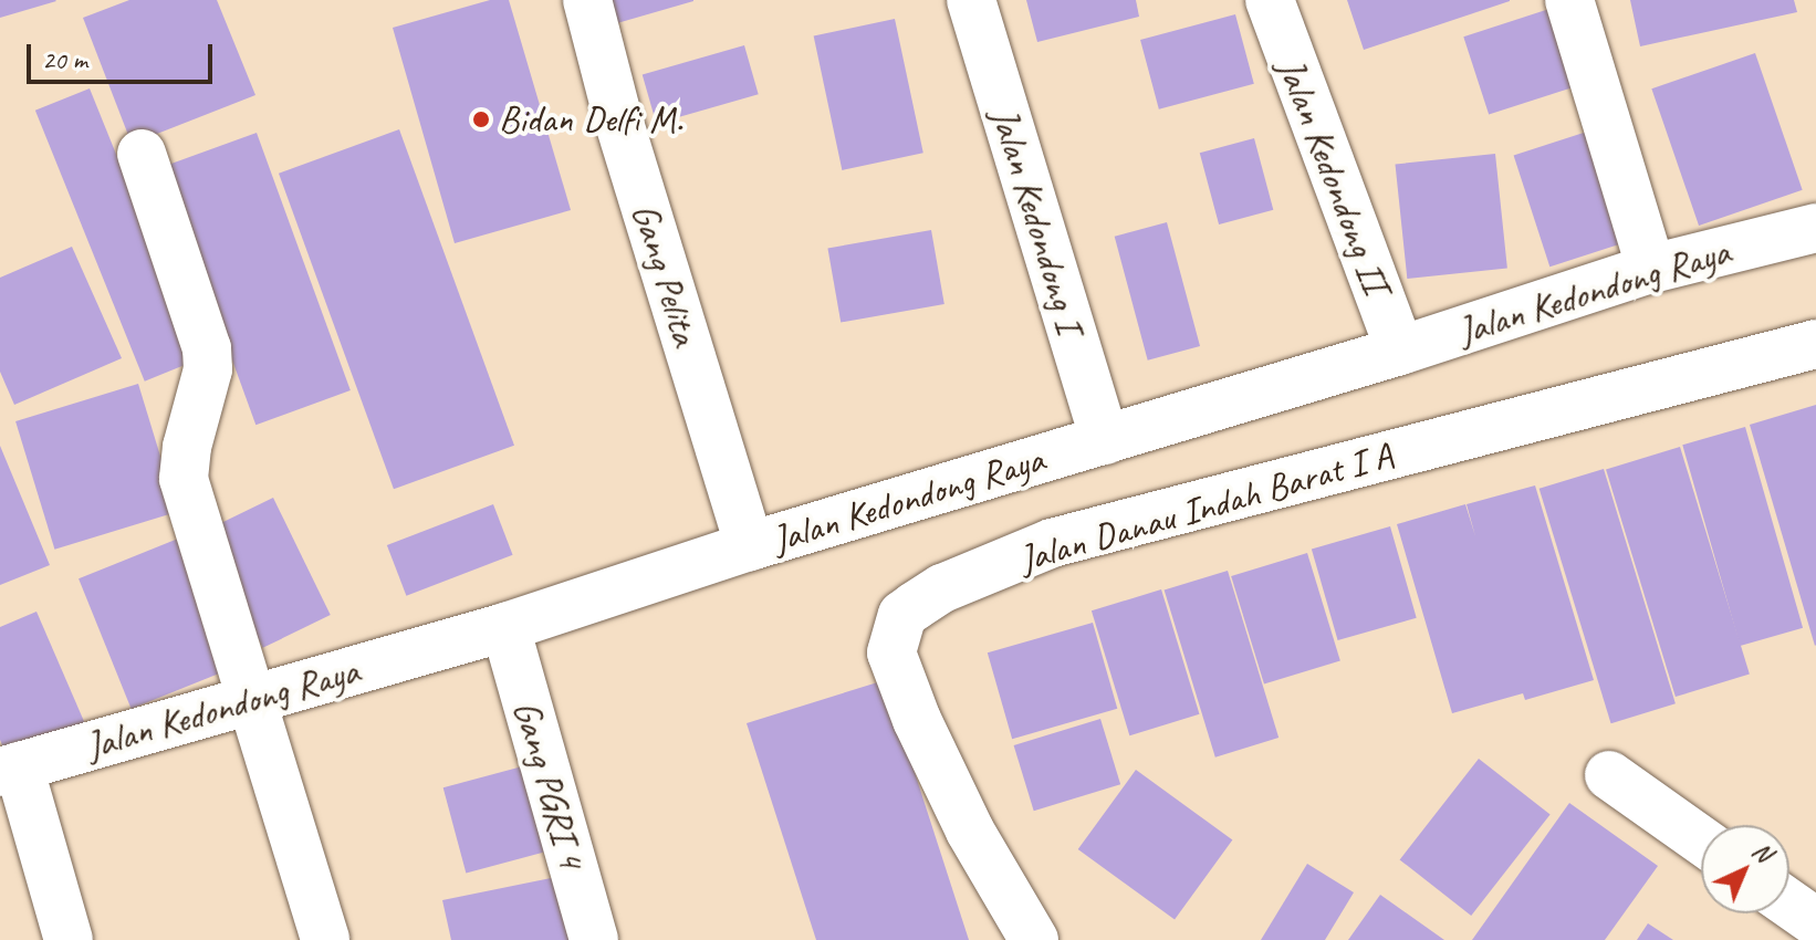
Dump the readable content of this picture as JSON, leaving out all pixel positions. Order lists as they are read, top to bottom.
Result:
{
  "streets": {
    "street": [
      "Jalan Kedondong II",
      "Jalan Kedondong I",
      "Gang Pelita",
      "Jalan Kedondong Raya",
      "Jalan Danau Indah Barat I A",
      "Gang PGRI 4"
    ]
  },
  "crossings": [
    ["Jalan Kedondong II", "Jalan Kedondong Raya"],
    ["Jalan Kedondong I", "Jalan Kedondong Raya"],
    ["Gang Pelita", "Jalan Kedondong Raya"],
    ["Jalan Kedondong Raya", "Gang PGRI 4"]
  ],
  "places": ["Bidan Delfi M."],
  "scale_bar": "20 m",
  "north": "top right"
}
